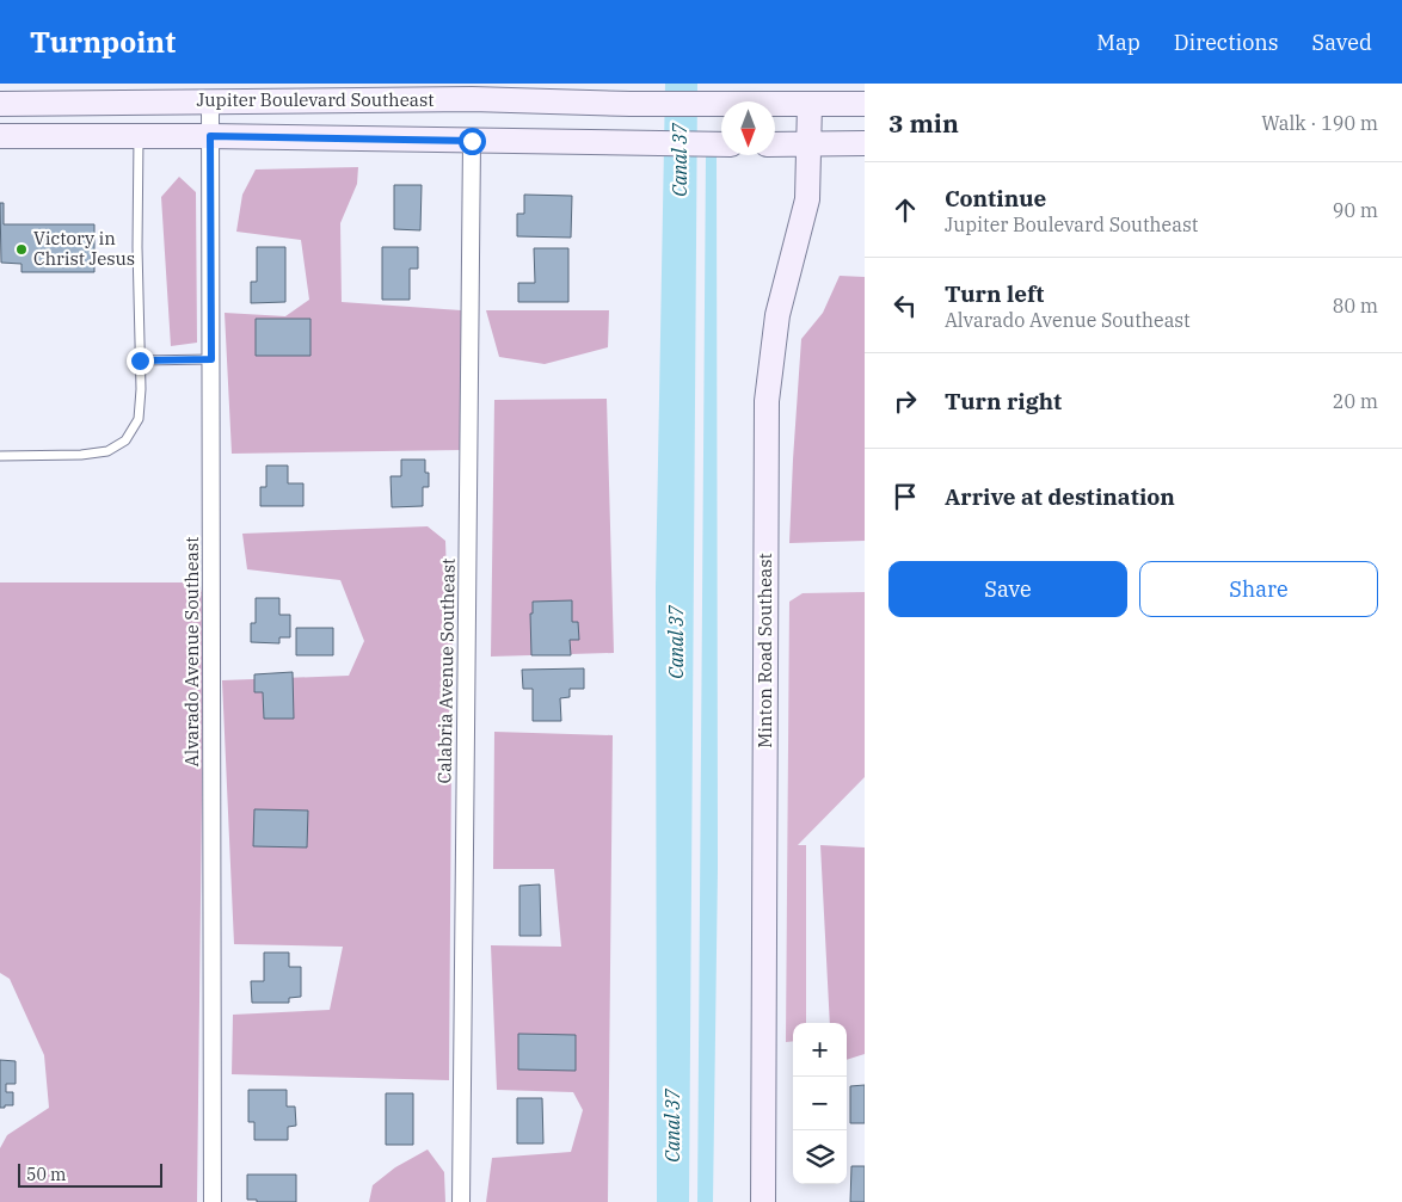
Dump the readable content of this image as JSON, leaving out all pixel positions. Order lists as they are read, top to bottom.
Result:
{
  "streets": {
    "street": [
      "Jupiter Boulevard Southeast",
      "Minton Road Southeast",
      "Alvarado Avenue Southeast",
      "Calabria Avenue Southeast"
    ]
  },
  "crossings": [
    ["Jupiter Boulevard Southeast", "Minton Road Southeast"],
    ["Jupiter Boulevard Southeast", "Alvarado Avenue Southeast"],
    ["Jupiter Boulevard Southeast", "Calabria Avenue Southeast"]
  ],
  "water": ["Canal 37"],
  "places": ["Victory in Christ Jesus"],
  "scale_bar": "50 m",
  "north": "bottom",
  "page": {
    "header": "Turnpoint",
    "nav": ["Map", "Directions", "Saved"],
    "heading": ["3 min", "Walk · 190 m"],
    "list": [
      ["Continue", "Jupiter Boulevard Southeast", "90 m"],
      ["Turn left", "Alvarado Avenue Southeast", "80 m"],
      ["Turn right", "20 m"],
      "Arrive at destination"
    ],
    "buttons": ["Save", "Share"],
    "map_buttons": ["+", "−"],
    "scale": "50 m"
  }
}
